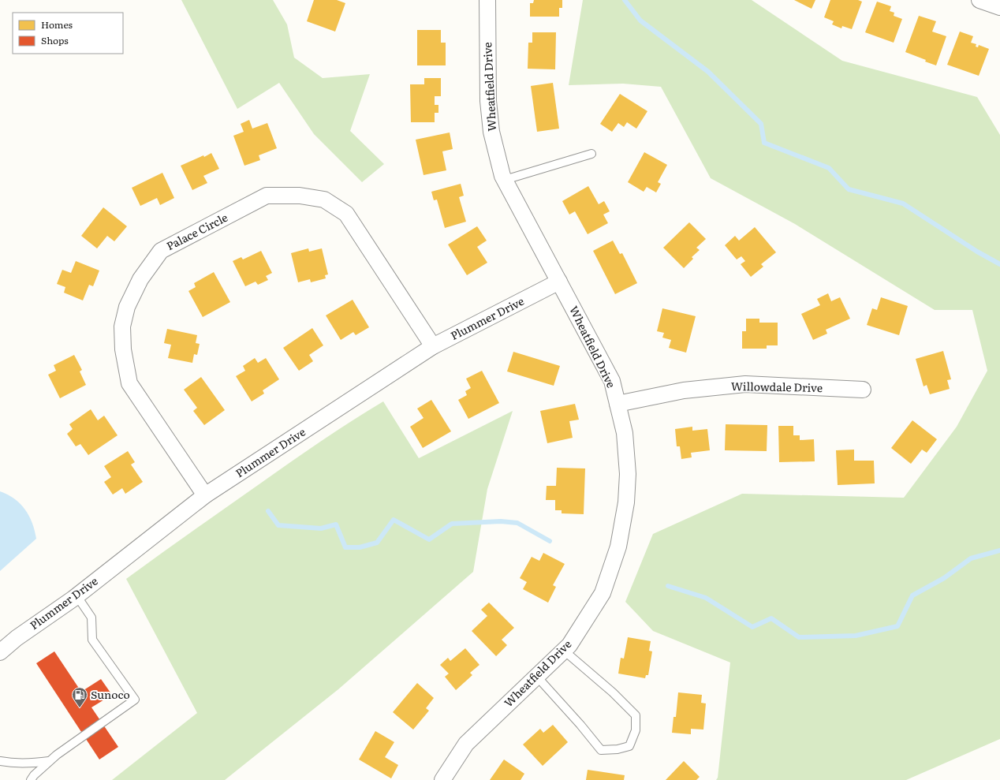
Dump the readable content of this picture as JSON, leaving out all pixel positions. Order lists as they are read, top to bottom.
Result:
{
  "streets": {
    "street": [
      "Wheatfield Drive",
      "Palace Circle",
      "Plummer Drive",
      "Willowdale Drive"
    ]
  },
  "crossings": [
    ["Wheatfield Drive", "Plummer Drive"],
    ["Wheatfield Drive", "Willowdale Drive"],
    ["Palace Circle", "Plummer Drive"]
  ],
  "places": {
    "fuel station": ["Sunoco"]
  },
  "legend": ["Homes", "Shops"]
}
